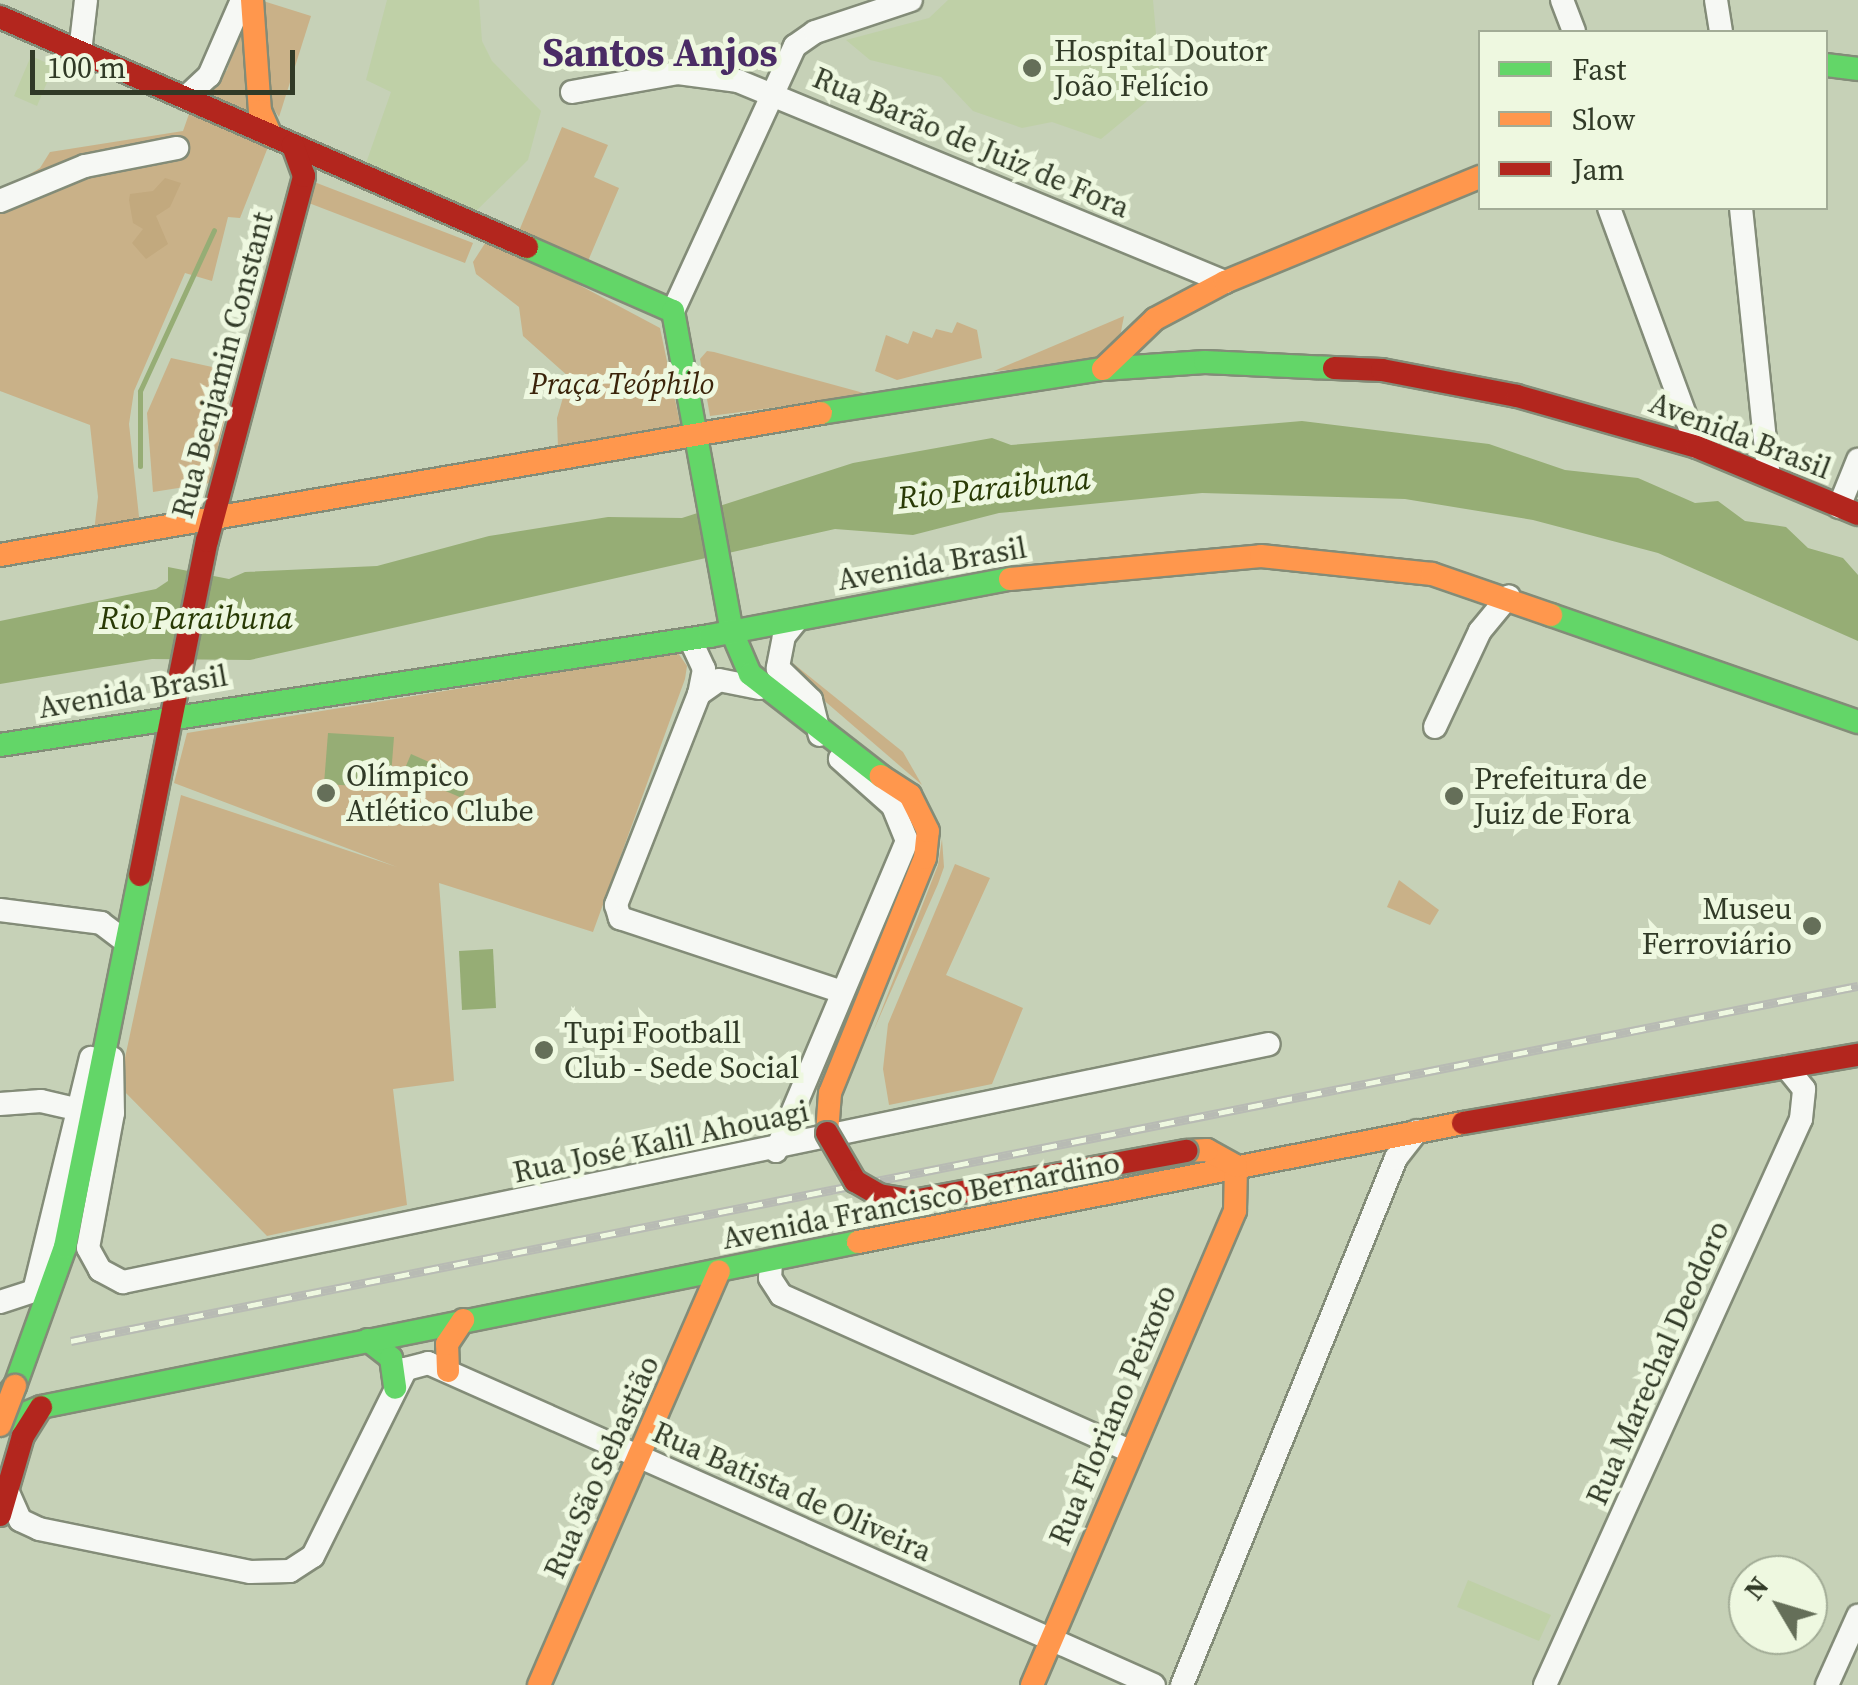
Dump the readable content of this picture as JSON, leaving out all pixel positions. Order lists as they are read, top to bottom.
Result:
{
  "streets": {
    "main road": [
      "Rua Benjamin Constant",
      "Avenida Brasil",
      "Avenida Francisco Bernardino",
      "Rua Floriano Peixoto",
      "Rua São Sebastião"
    ],
    "street": [
      "Rua Barão de Juiz de Fora",
      "Rua José Kalil Ahouagi",
      "Rua Marechal Deodoro",
      "Rua Batista de Oliveira"
    ]
  },
  "crossings": [
    ["Rua Benjamin Constant", "Avenida Brasil"],
    ["Avenida Francisco Bernardino", "Rua Marechal Deodoro"],
    ["Avenida Francisco Bernardino", "Rua Floriano Peixoto"],
    ["Avenida Francisco Bernardino", "Rua São Sebastião"],
    ["Rua Floriano Peixoto", "Rua Batista de Oliveira"],
    ["Rua São Sebastião", "Rua Batista de Oliveira"]
  ],
  "districts": ["Santos Anjos"],
  "water": ["Rio Paraibuna"],
  "parks": ["Praça Teóphilo"],
  "places": [
    "Hospital Doutor João Felício",
    "Olímpico Atlético Clube",
    "Prefeitura de Juiz de Fora",
    "Museu Ferroviário",
    "Tupi Football Club - Sede Social"
  ],
  "legend": ["Fast", "Slow", "Jam"],
  "scale_bar": "100 m",
  "north": "top left"
}
